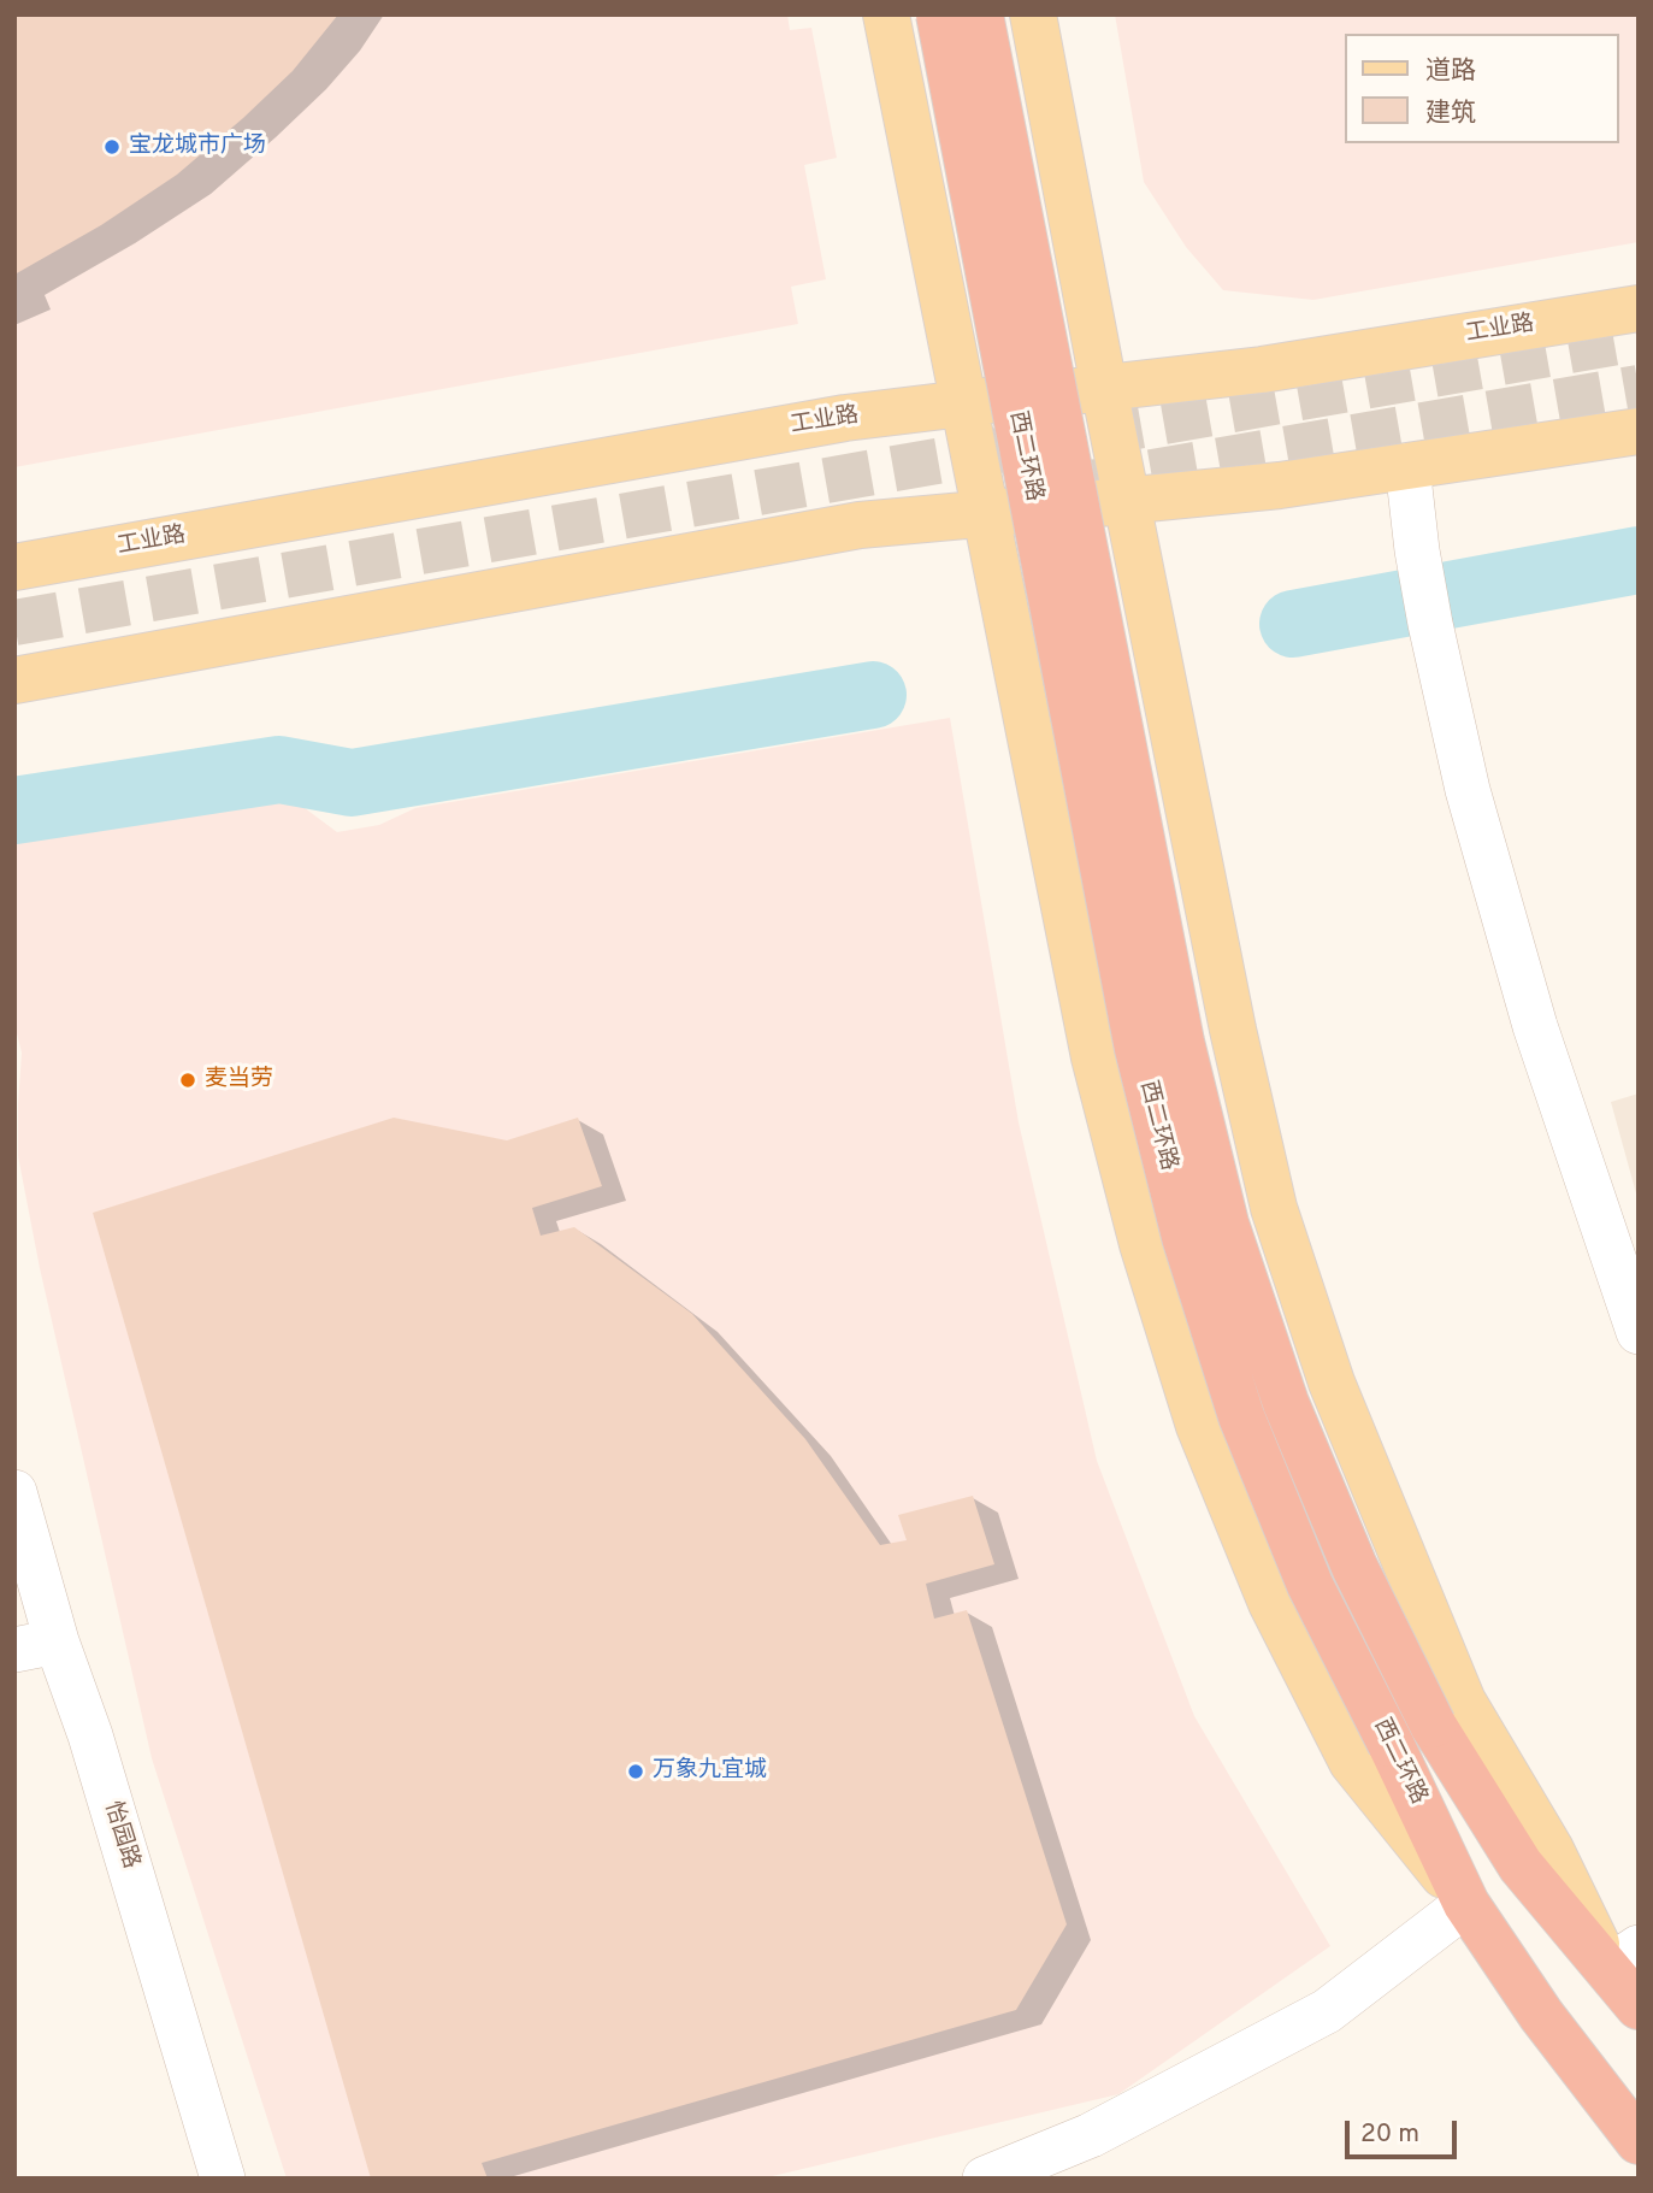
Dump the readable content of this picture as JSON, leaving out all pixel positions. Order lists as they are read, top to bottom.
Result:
{
  "streets": {
    "highway": ["西二环路"],
    "main road": ["工业路"],
    "street": ["怡园路"]
  },
  "places": ["宝龙城市广场", "麦当劳", "万象九宜城"],
  "legend": ["道路", "建筑"],
  "scale_bar": "20 m"
}
